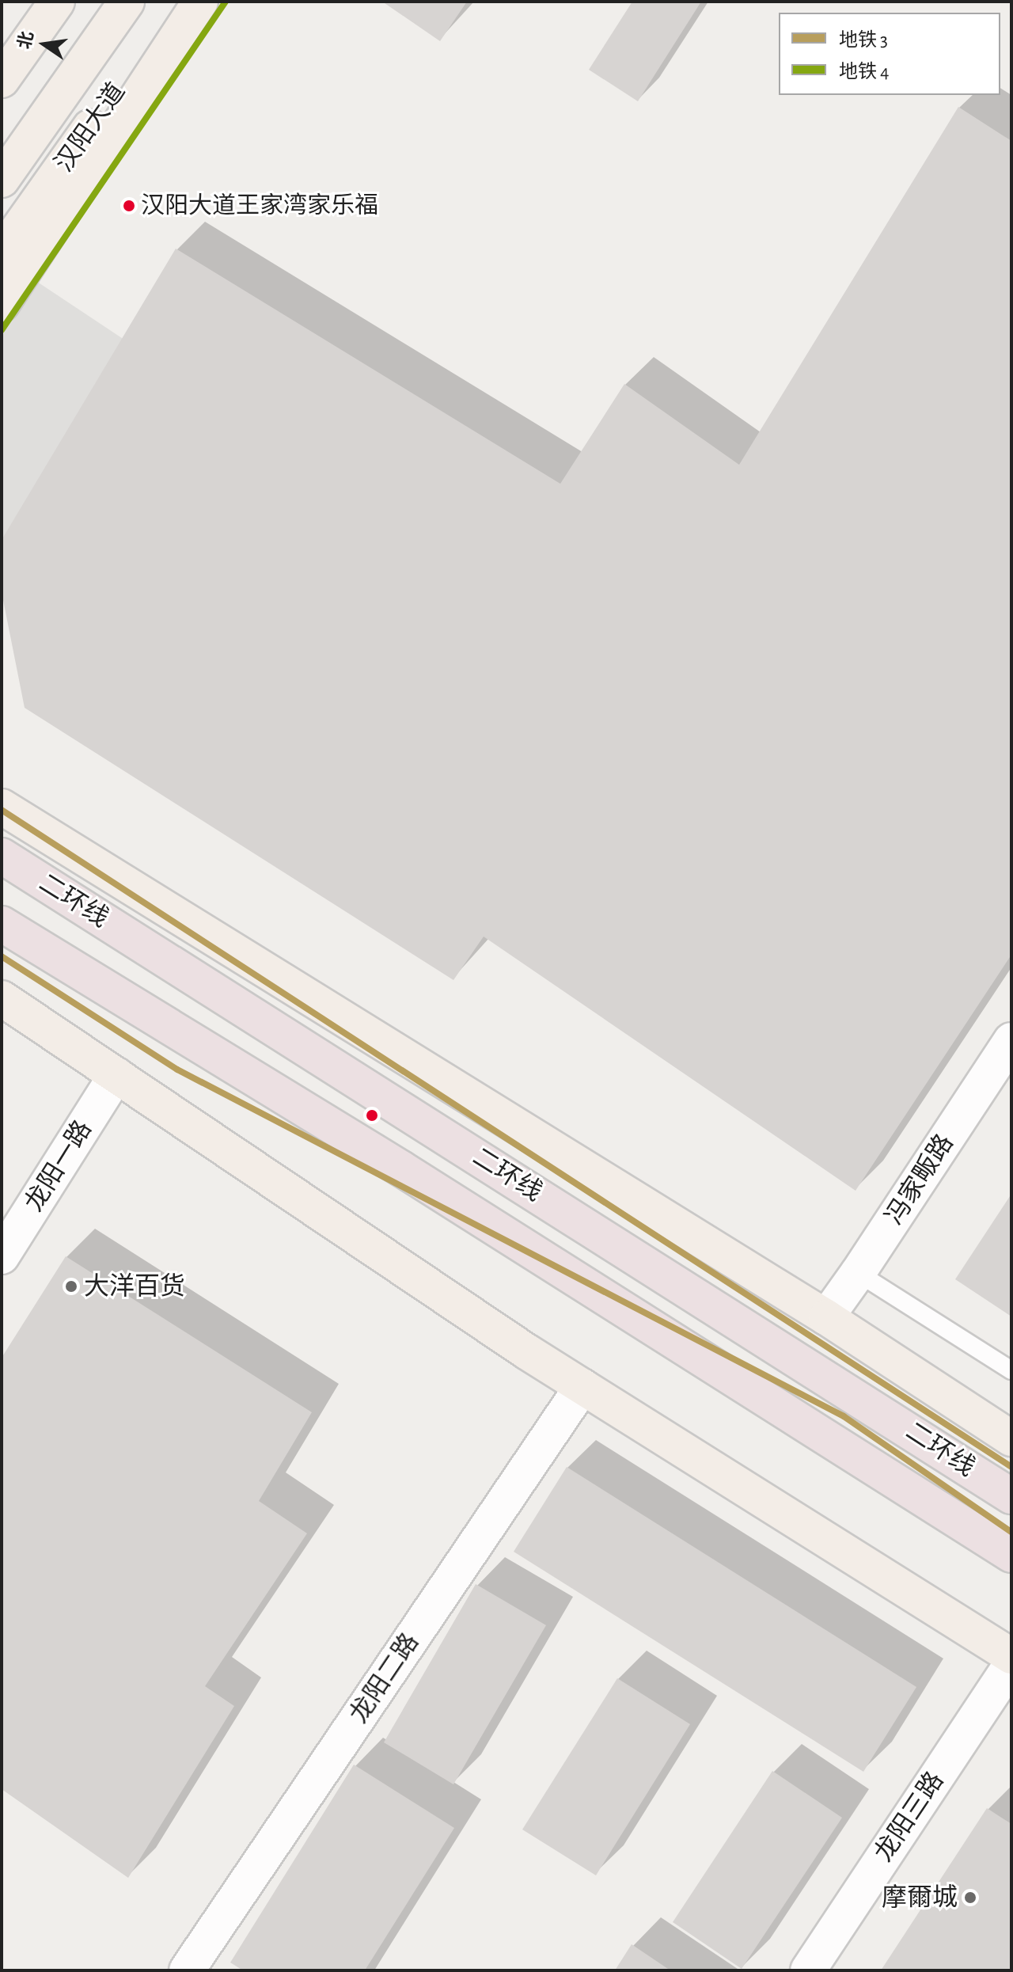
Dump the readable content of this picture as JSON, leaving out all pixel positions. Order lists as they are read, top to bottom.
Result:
{
  "streets": {
    "highway": ["二环线"],
    "main road": ["汉阳大道"],
    "street": [
      "龙阳一路",
      "冯家畈路",
      "龙阳二路",
      "龙阳三路"
    ]
  },
  "places": ["汉阳大道王家湾家乐福", "大洋百货", "摩爾城"],
  "lines": ["metro line 4", "metro line 3"],
  "legend": ["地铁 3", "地铁 4"],
  "north": "left"
}
